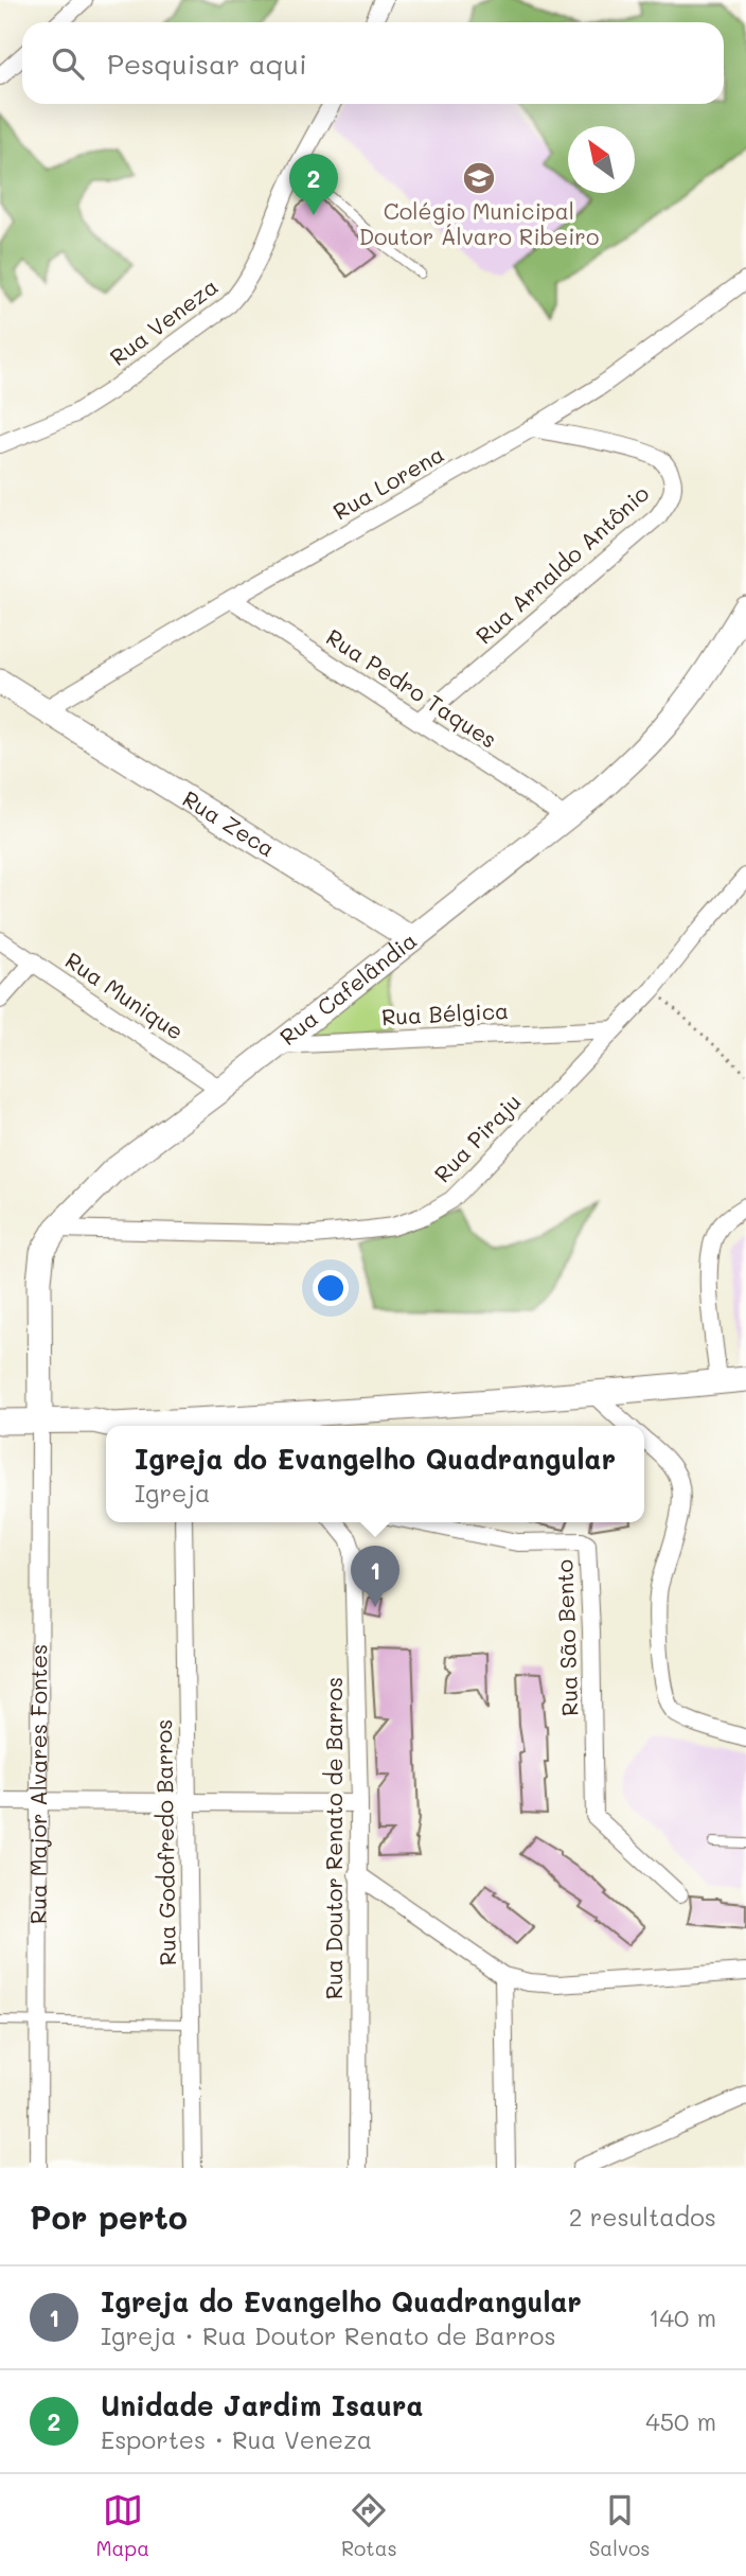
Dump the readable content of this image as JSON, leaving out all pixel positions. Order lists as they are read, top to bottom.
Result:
{
  "streets": {
    "street": [
      "Rua Veneza",
      "Rua Lorena",
      "Rua Arnaldo Antônio",
      "Rua Pedro Taques",
      "Rua Zeca",
      "Rua Cafelândia",
      "Rua Munique",
      "Rua Bélgica",
      "Rua Piraju",
      "Rua São Bento",
      "Rua Major Alvares Fontes",
      "Rua Doutor Renato de Barros",
      "Rua Godofredo Barros"
    ]
  },
  "crossings": [
    ["Rua Lorena", "Rua Arnaldo Antônio"],
    ["Rua Lorena", "Rua Pedro Taques"],
    ["Rua Lorena", "Rua Zeca"],
    ["Rua Arnaldo Antônio", "Rua Pedro Taques"],
    ["Rua Pedro Taques", "Rua Cafelândia"],
    ["Rua Zeca", "Rua Cafelândia"],
    ["Rua Cafelândia", "Rua Munique"],
    ["Rua Cafelândia", "Rua Bélgica"],
    ["Rua Cafelândia", "Rua Piraju"],
    ["Rua Cafelândia", "Rua Major Alvares Fontes"],
    ["Rua Bélgica", "Rua Piraju"]
  ],
  "places": {
    "school or university": ["Colégio Municipal Doutor Álvaro Ribeiro"]
  },
  "north": "top left",
  "page": {
    "search": "Pesquisar aqui",
    "pins": ["2", "1"],
    "popup": ["Igreja do Evangelho Quadrangular", "Igreja"],
    "heading": ["Por perto", "2 resultados"],
    "list": [
      {
        "mark": "1",
        "name": "Igreja do Evangelho Quadrangular",
        "note": "Igreja · Rua Doutor Renato de Barros",
        "value": "140 m"
      },
      {
        "mark": "2",
        "name": "Unidade Jardim Isaura",
        "note": "Esportes · Rua Veneza",
        "value": "450 m"
      }
    ],
    "nav": ["Mapa", "Rotas", "Salvos"]
  }
}
